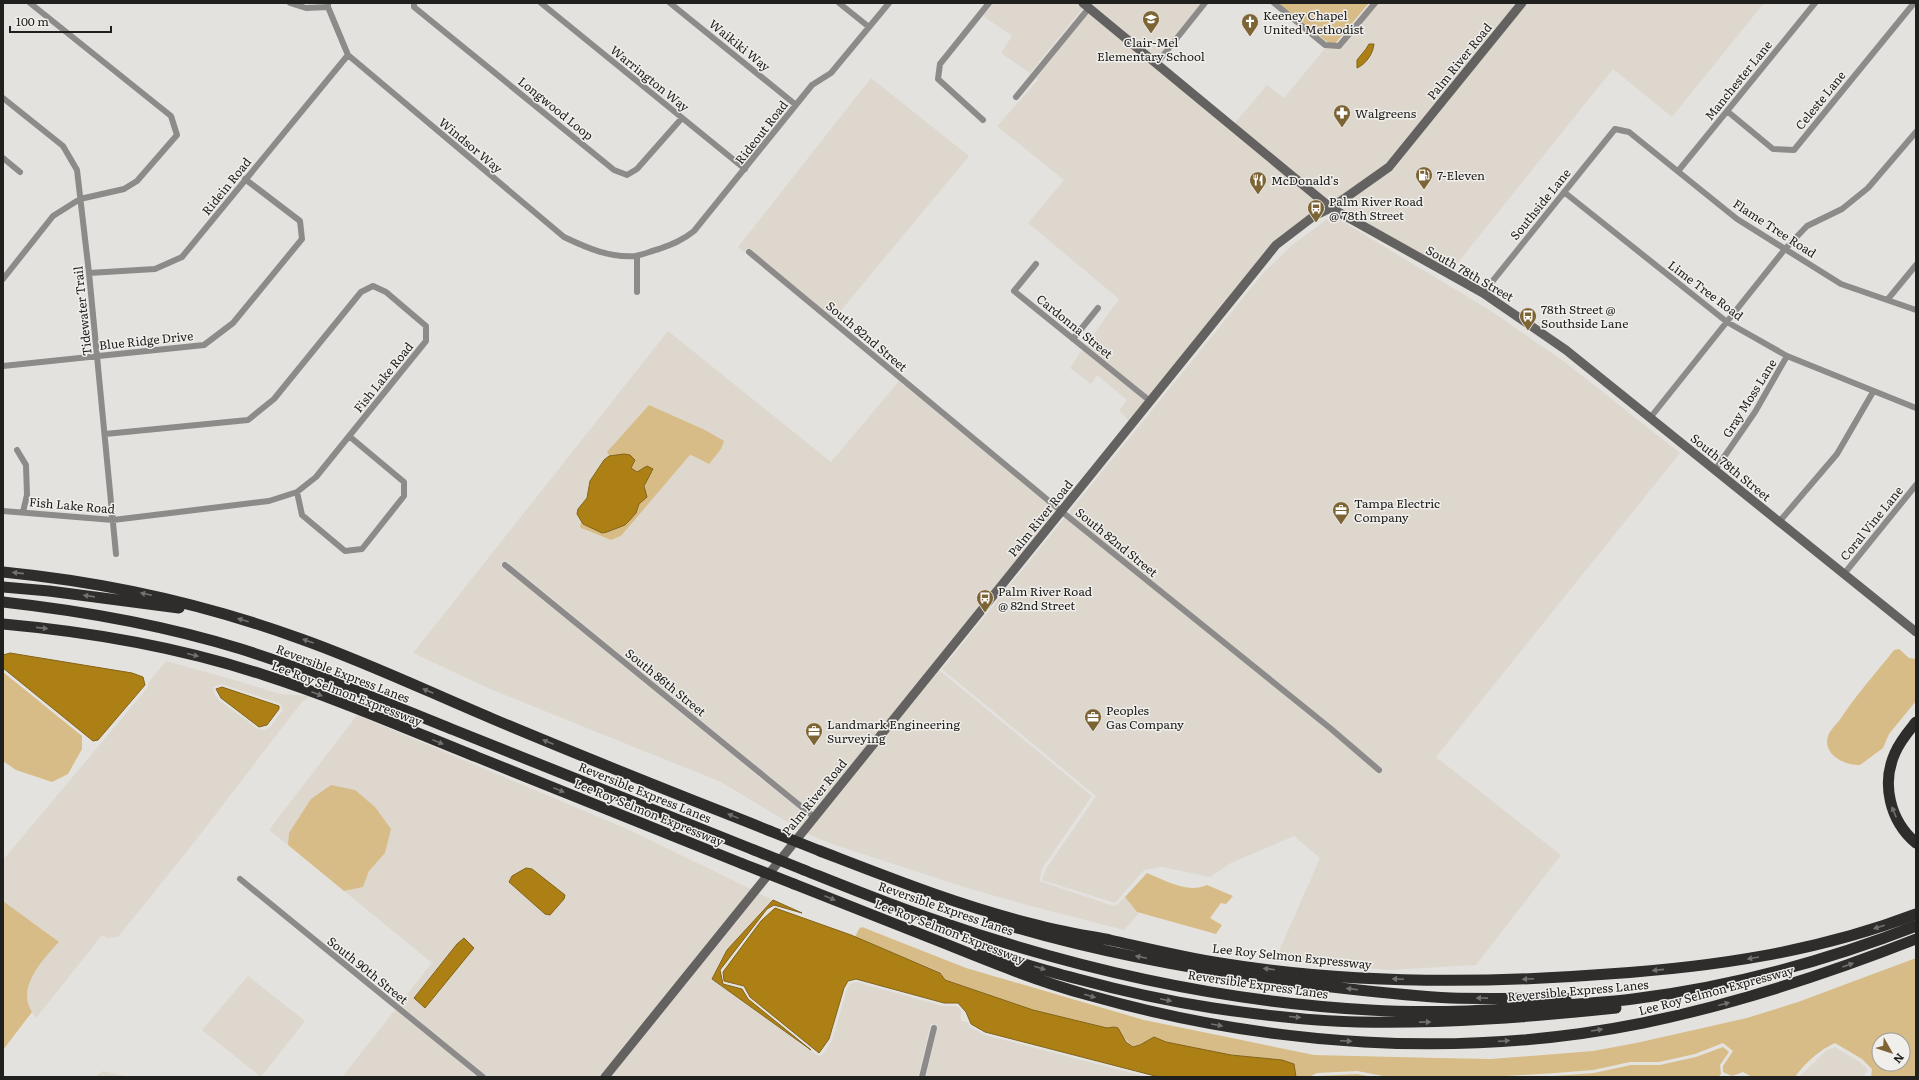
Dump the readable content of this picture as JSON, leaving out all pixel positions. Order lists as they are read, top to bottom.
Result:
{
  "streets": {
    "highway": ["Reversible Express Lanes", "Lee Roy Selmon Expressway"],
    "street": [
      "Waikiki Way",
      "Palm River Road",
      "Warrington Way",
      "Manchester Lane",
      "Celeste Lane",
      "Longwood Loop",
      "Rideout Road",
      "Windsor Way",
      "Ridein Road",
      "Southside Lane",
      "Flame Tree Road",
      "South 78th Street",
      "Lime Tree Road",
      "Tidewater Trail",
      "Cardonna Street",
      "South 82nd Street",
      "Blue Ridge Drive",
      "Fish Lake Road",
      "Gray Moss Lane",
      "Coral Vine Lane",
      "South 86th Street",
      "South 90th Street"
    ]
  },
  "crossings": [
    ["Waikiki Way", "Rideout Road"],
    ["Palm River Road", "South 78th Street"],
    ["Palm River Road", "Cardonna Street"],
    ["Palm River Road", "South 82nd Street"],
    ["Palm River Road", "South 86th Street"],
    ["Warrington Way", "Longwood Loop"],
    ["Warrington Way", "Rideout Road"],
    ["Manchester Lane", "Celeste Lane"],
    ["Manchester Lane", "Flame Tree Road"],
    ["Rideout Road", "Windsor Way"],
    ["Windsor Way", "Ridein Road"],
    ["Ridein Road", "Tidewater Trail"],
    ["Ridein Road", "Blue Ridge Drive"],
    ["Southside Lane", "Flame Tree Road"],
    ["Southside Lane", "South 78th Street"],
    ["Southside Lane", "Lime Tree Road"],
    ["South 78th Street", "Gray Moss Lane"],
    ["South 78th Street", "Coral Vine Lane"],
    ["Lime Tree Road", "Gray Moss Lane"],
    ["Tidewater Trail", "Blue Ridge Drive"],
    ["Tidewater Trail", "Fish Lake Road"]
  ],
  "places": {
    "school or university": ["Clair-Mel Elementary School"],
    "church": ["Keeney Chapel United Methodist"],
    "pharmacy": ["Walgreens"],
    "fuel station": ["7-Eleven"],
    "restaurant": ["McDonald's"],
    "bus stop": ["Palm River Road @ 78th Street", "78th Street @ Southside Lane", "Palm River Road @ 82nd Street"],
    "office": ["Tampa Electric Company", "Peoples Gas Company", "Landmark Engineering Surveying"]
  },
  "scale_bar": "100 m",
  "north": "bottom right"
}
